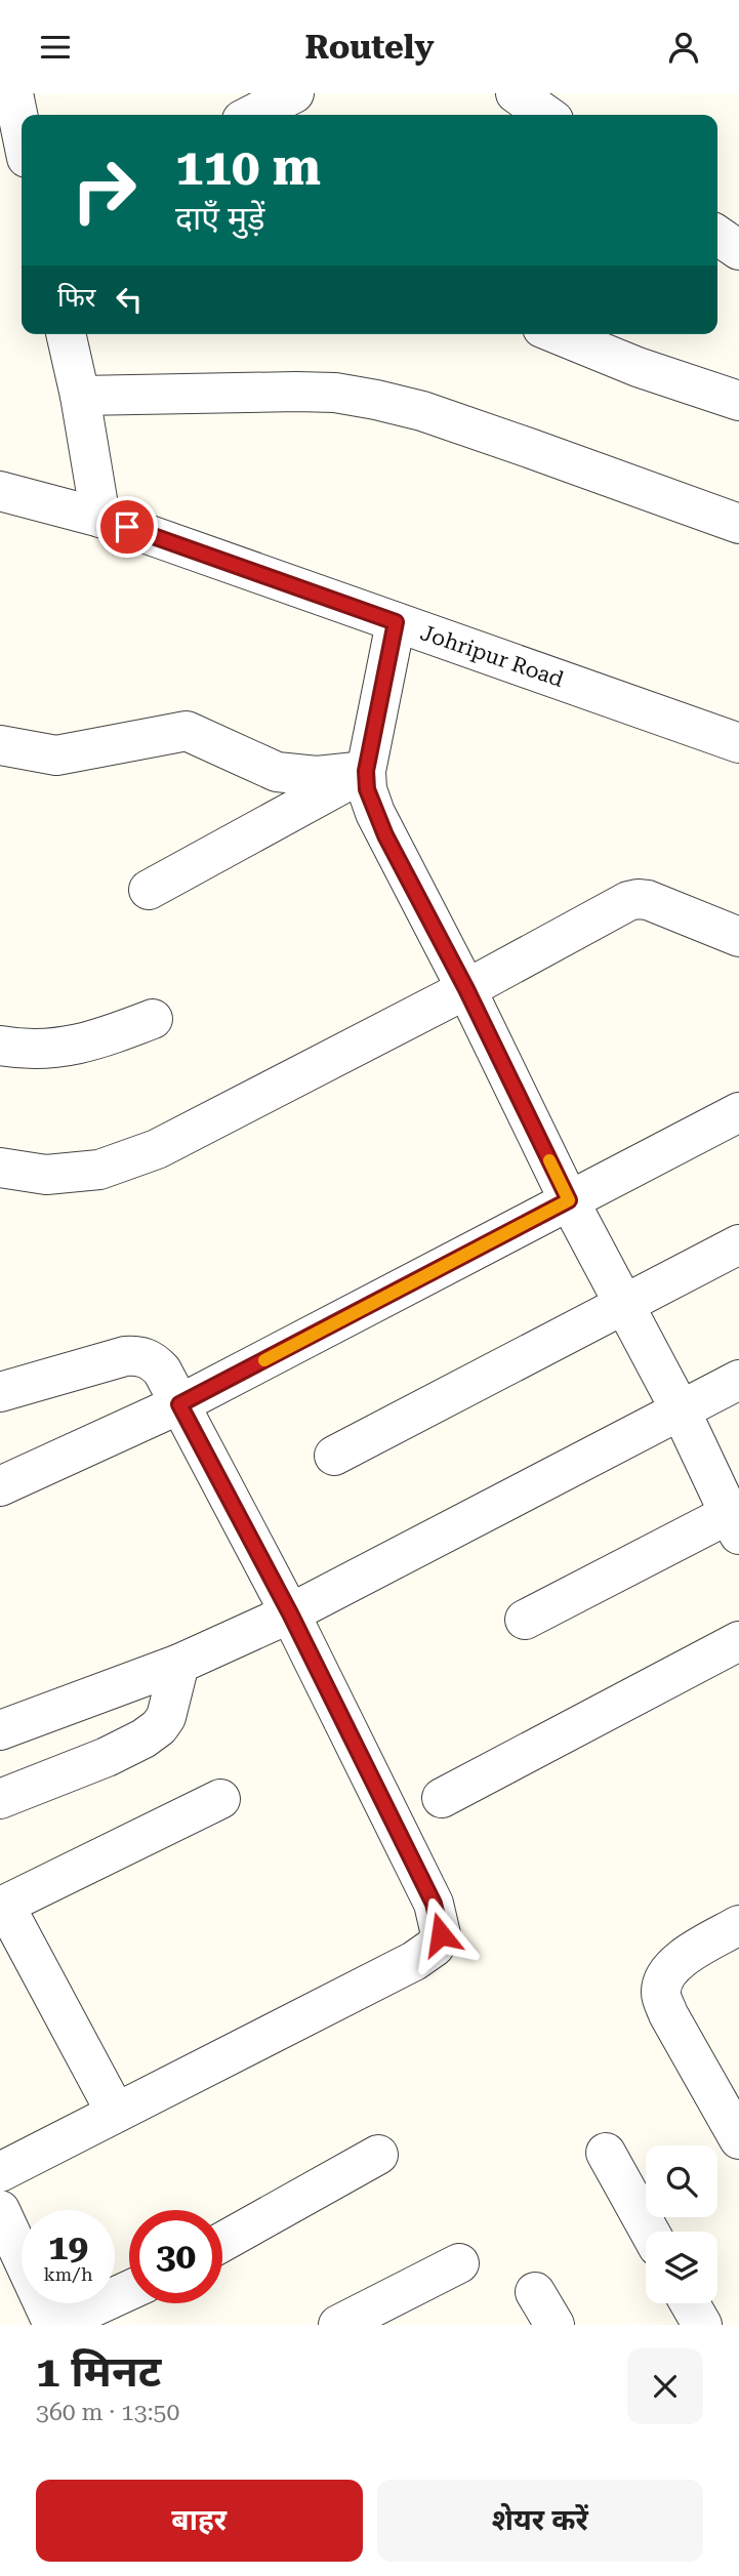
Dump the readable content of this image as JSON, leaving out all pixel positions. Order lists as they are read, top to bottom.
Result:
{
  "streets": {
    "street": ["Johripur Road"]
  },
  "page": {
    "header": "Routely",
    "turn": ["110 m", "दाएँ मुड़ें"],
    "then": "फिर",
    "speed": "19 km/h",
    "limit": "30",
    "heading": ["1 मिनट", "360 m · 13:50"],
    "buttons": ["बाहर", "शेयर करें"]
  }
}
